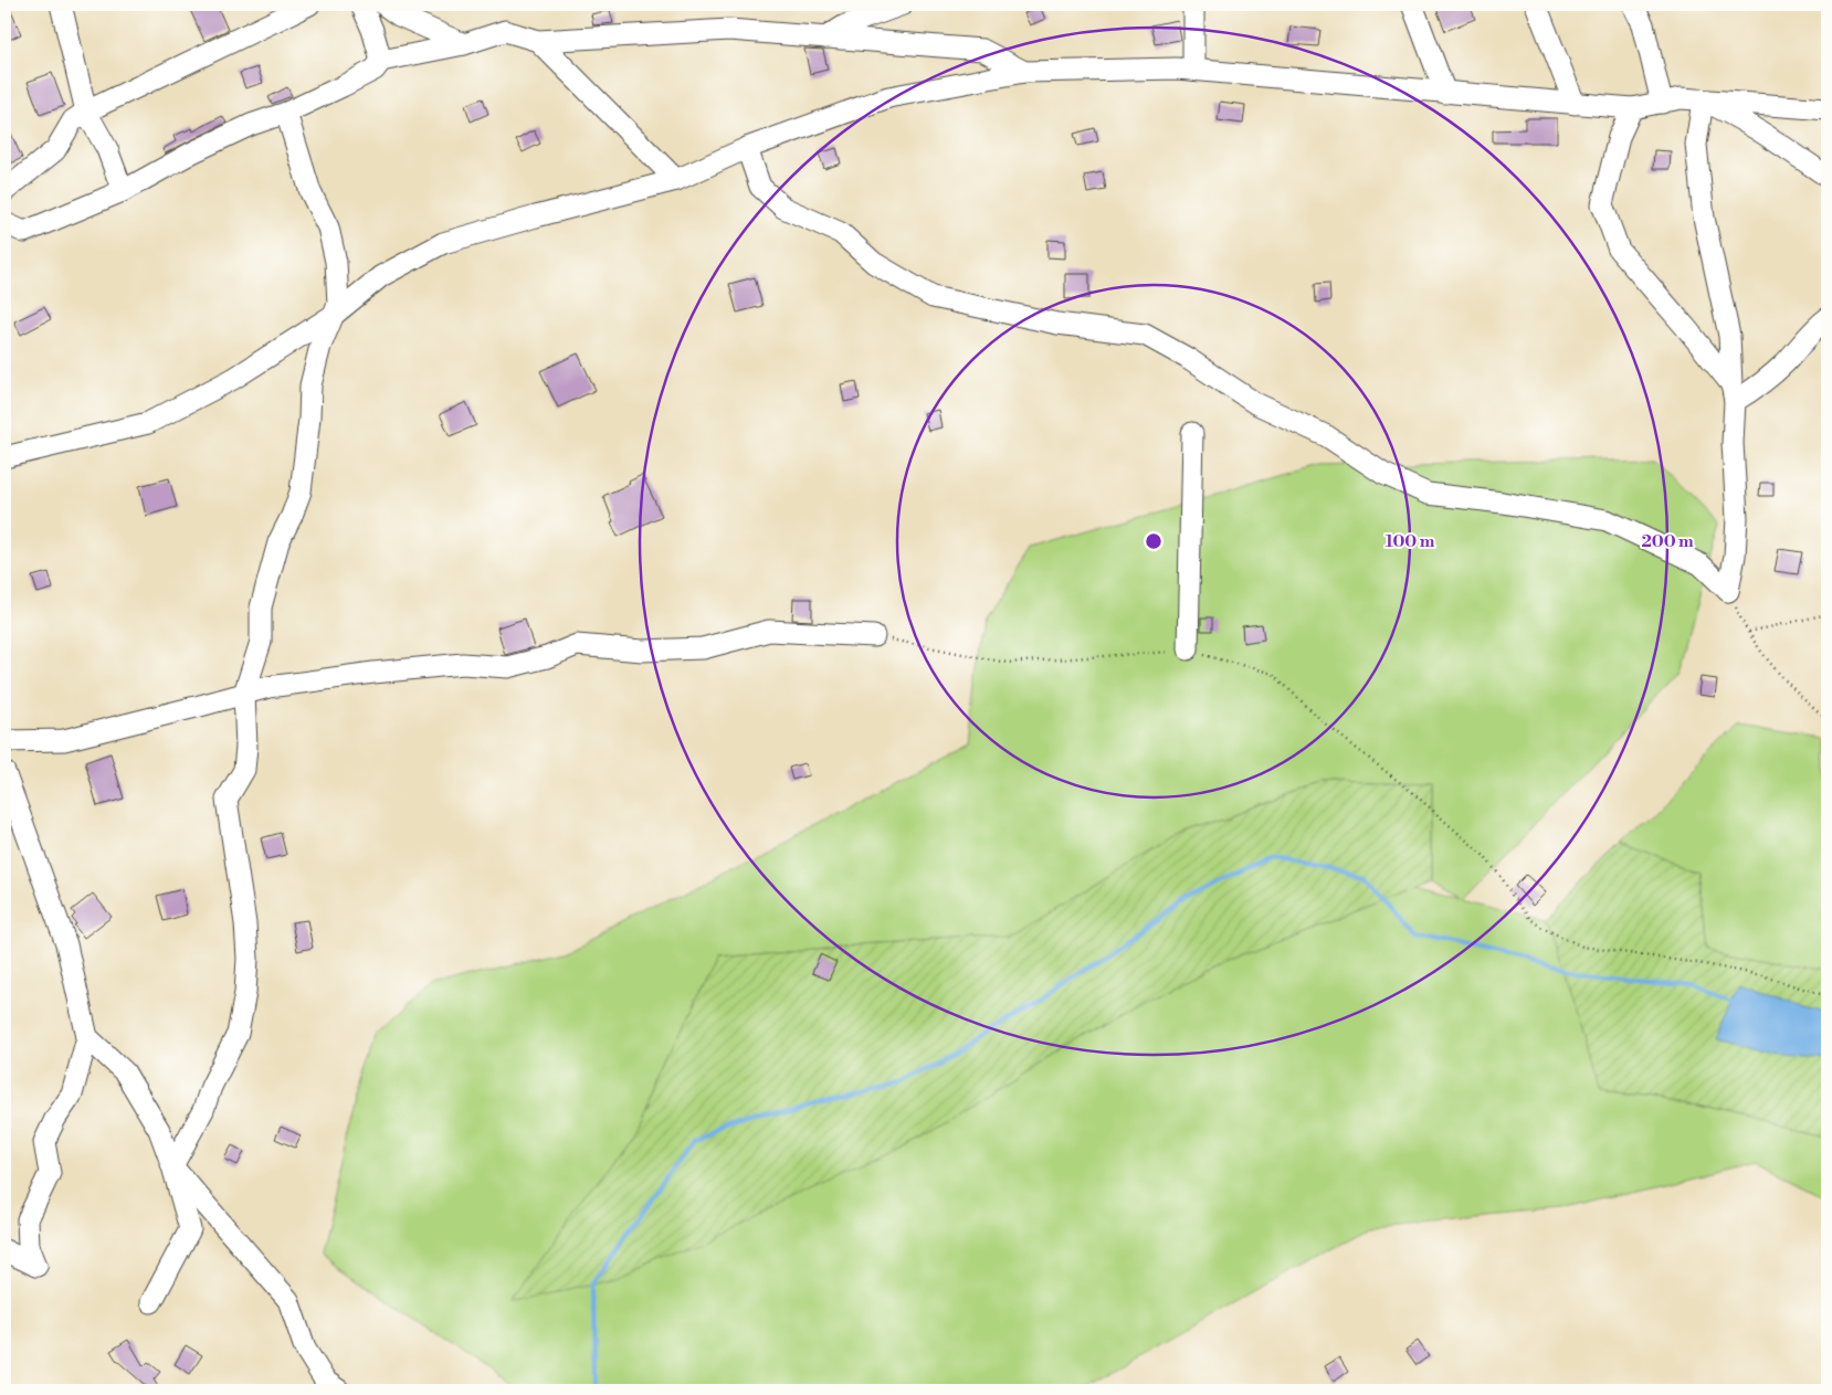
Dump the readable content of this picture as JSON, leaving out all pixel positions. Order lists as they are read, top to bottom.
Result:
{
  "rings": ["100 m", "200 m"]
}
